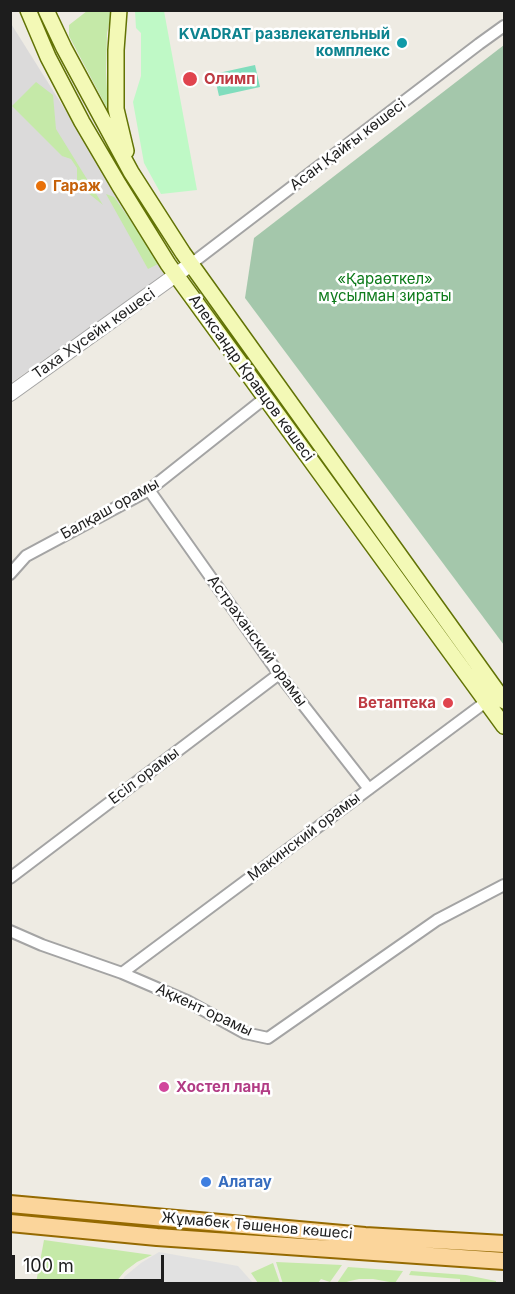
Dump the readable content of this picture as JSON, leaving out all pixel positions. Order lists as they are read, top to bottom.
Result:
{
  "streets": {
    "main road": ["Александр Кравцов көшесі", "Жұмабек Тәшенов көшесі"],
    "street": [
      "Асан Қайғы көшесі",
      "Таха Хусейн көшесі",
      "Балқаш орамы",
      "Астраханский орамы",
      "Есіл орамы",
      "Макинский орамы",
      "Ақкент орамы"
    ]
  },
  "crossings": [
    ["Асан Қайғы көшесі", "Таха Хусейн көшесі"],
    ["Асан Қайғы көшесі", "Александр Кравцов көшесі"],
    ["Таха Хусейн көшесі", "Александр Кравцов көшесі"],
    ["Александр Кравцов көшесі", "Балқаш орамы"],
    ["Александр Кравцов көшесі", "Макинский орамы"],
    ["Балқаш орамы", "Астраханский орамы"],
    ["Астраханский орамы", "Есіл орамы"],
    ["Астраханский орамы", "Макинский орамы"],
    ["Макинский орамы", "Ақкент орамы"]
  ],
  "parks": ["«Қараөткел» мұсылман зираты"],
  "places": [
    "KVADRAT развлекательный комплекс",
    "Олимп",
    "Гараж",
    "Ветаптека",
    "Хостел ланд",
    "Алатау"
  ],
  "scale_bar": "100 m"
}
